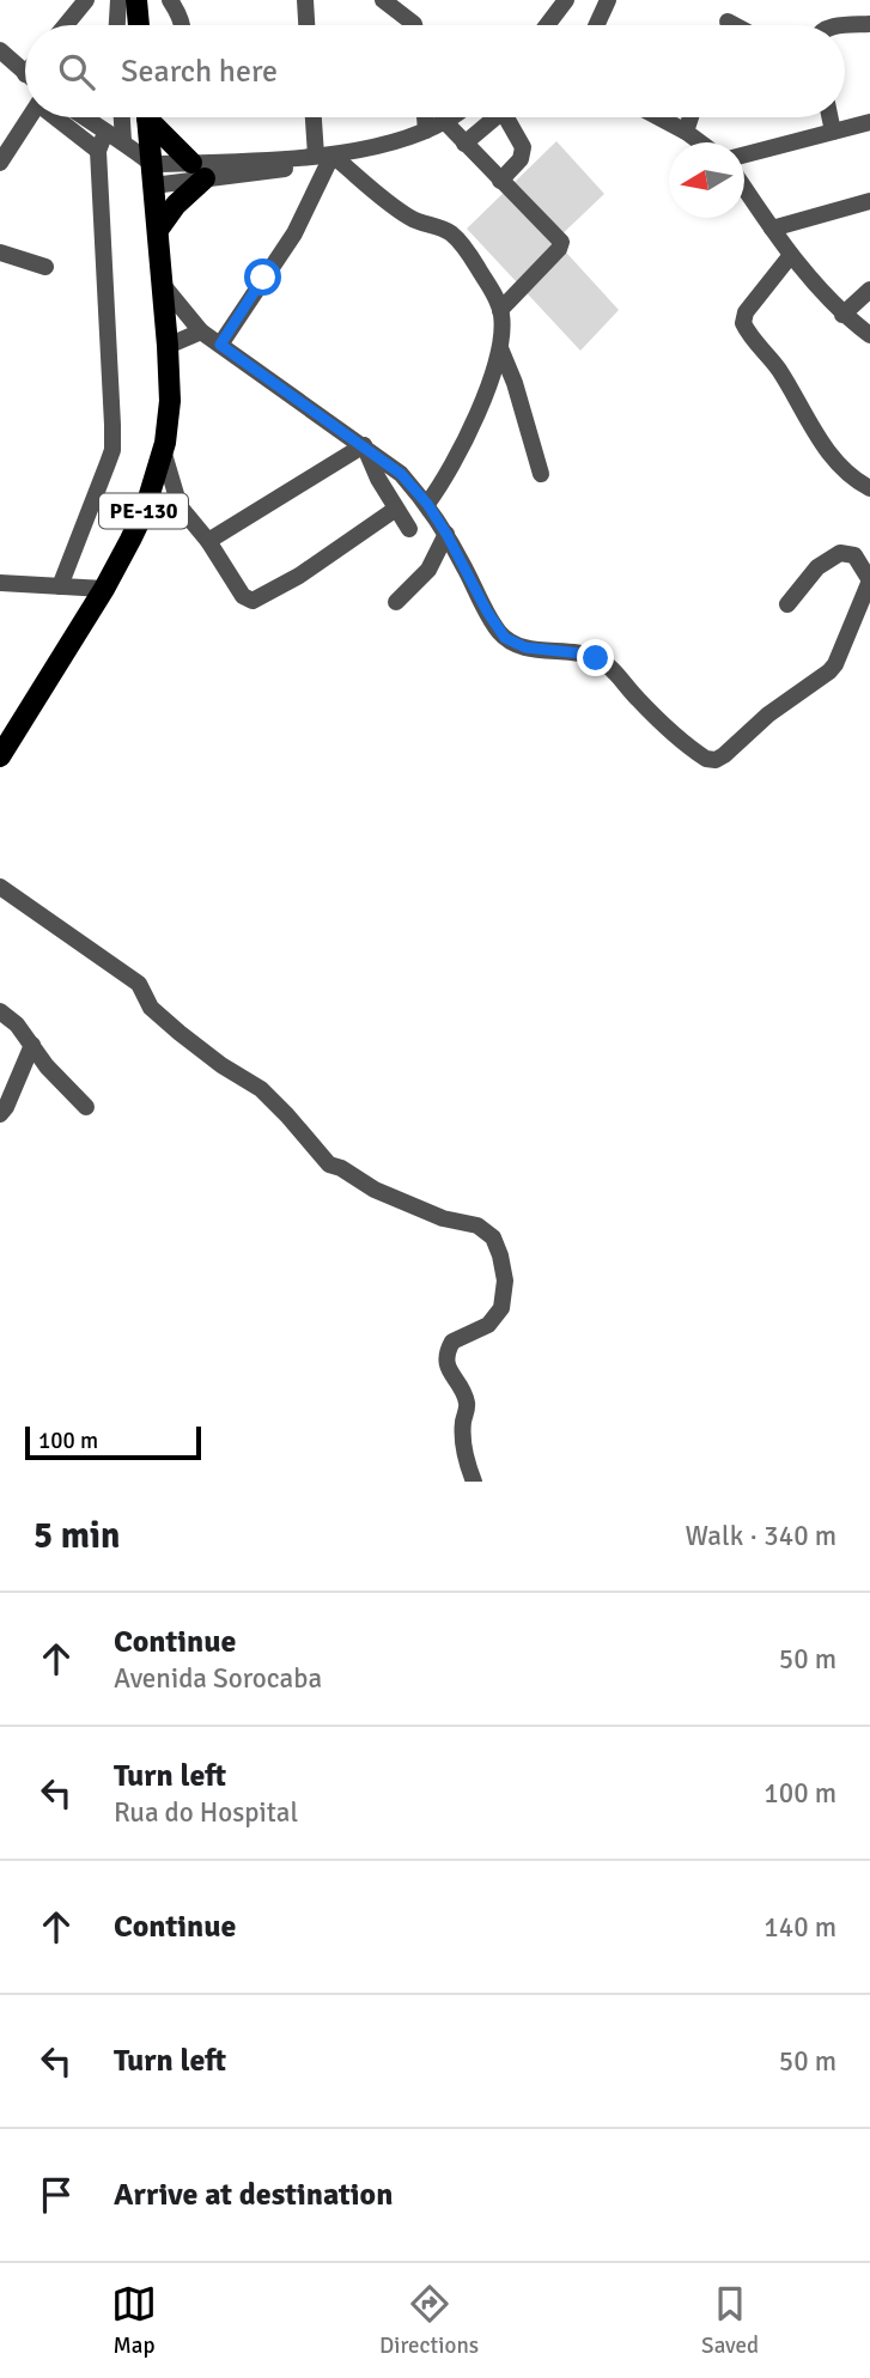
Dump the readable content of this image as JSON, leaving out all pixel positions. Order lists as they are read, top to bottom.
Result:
{
  "streets": {
    "main road": ["PE-130"]
  },
  "scale_bar": "100 m",
  "north": "left",
  "page": {
    "search": "Search here",
    "scale": "100 m",
    "heading": ["5 min", "Walk · 340 m"],
    "list": [
      ["Continue", "Avenida Sorocaba", "50 m"],
      ["Turn left", "Rua do Hospital", "100 m"],
      ["Continue", "140 m"],
      ["Turn left", "50 m"],
      "Arrive at destination"
    ],
    "nav": ["Map", "Directions", "Saved"]
  }
}
